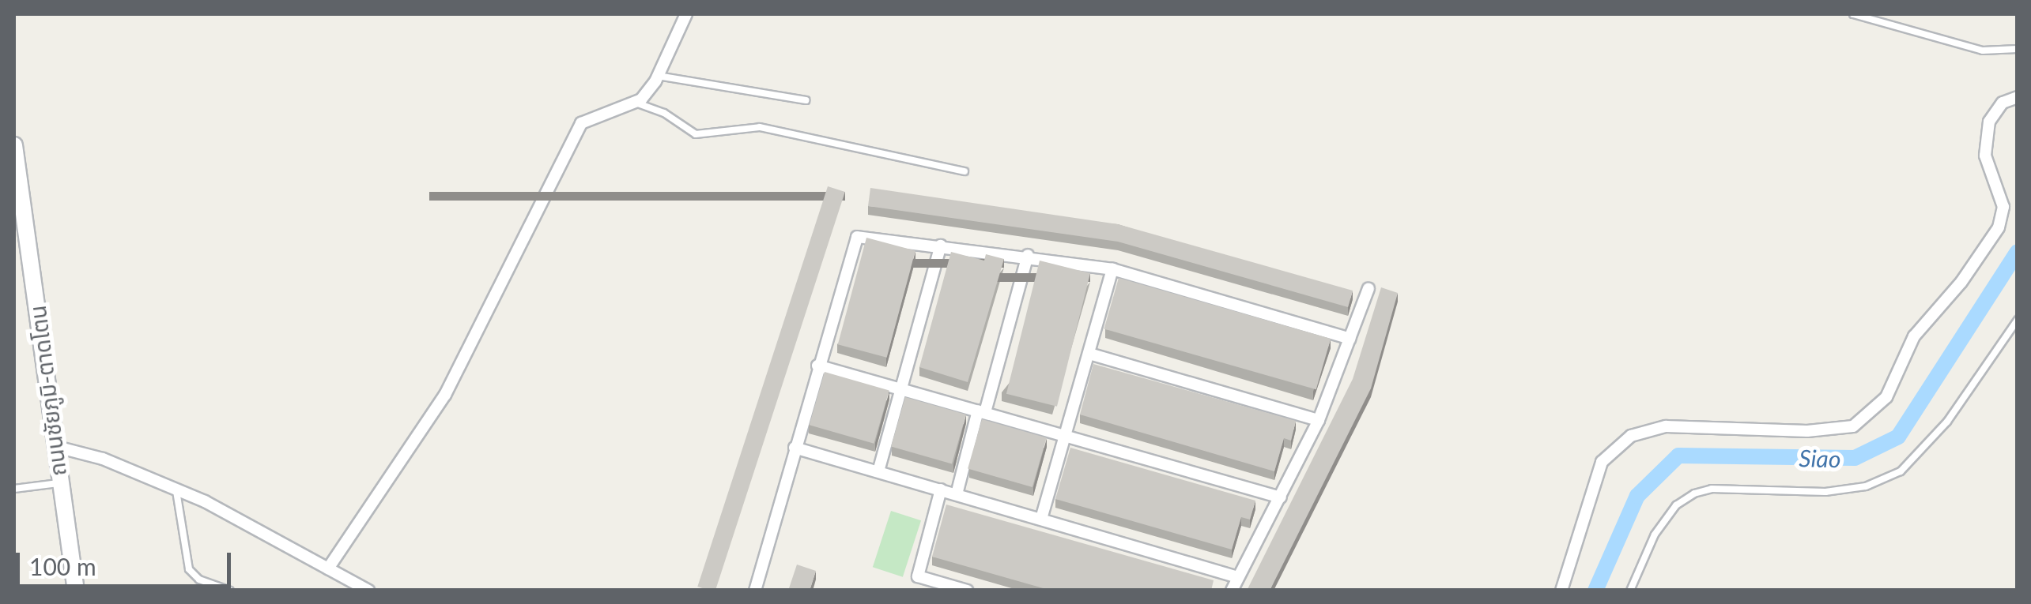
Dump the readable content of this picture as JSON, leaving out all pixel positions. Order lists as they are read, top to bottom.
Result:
{
  "streets": {
    "main road": ["ถนนชัยภูมิ-ตาดโตน"]
  },
  "water": ["Siao"],
  "scale_bar": "100 m"
}
